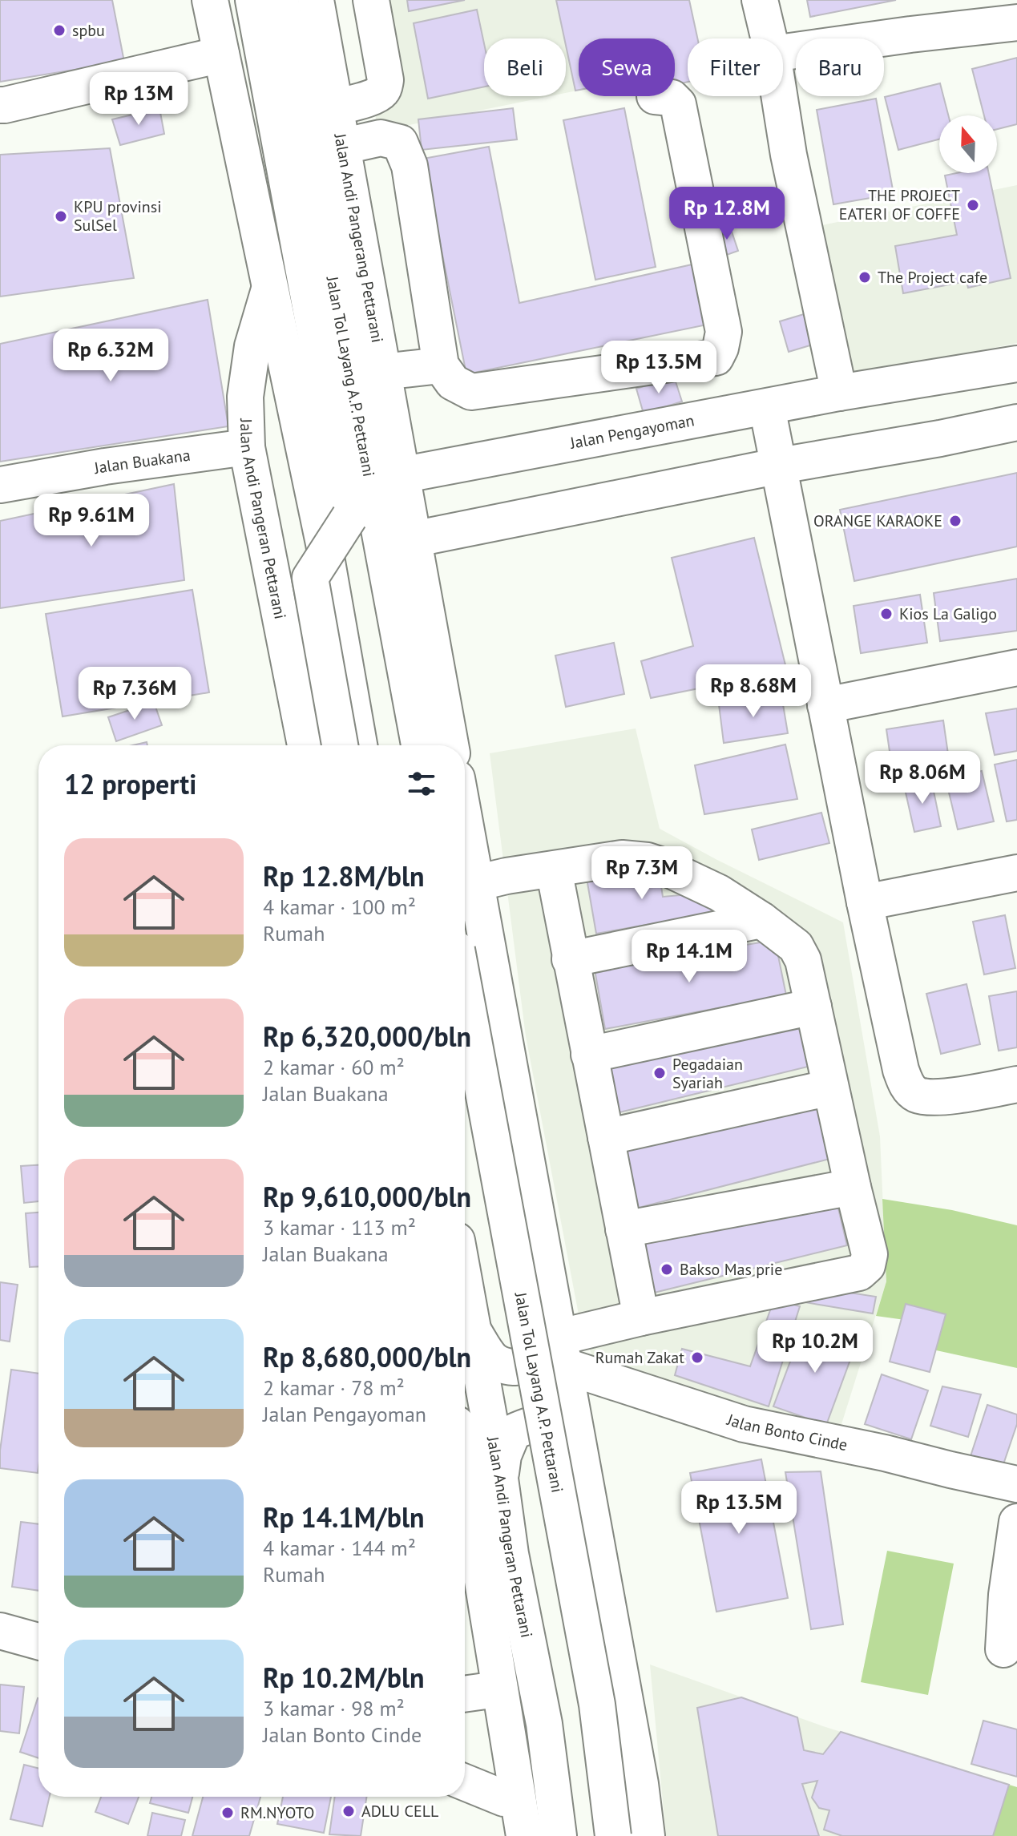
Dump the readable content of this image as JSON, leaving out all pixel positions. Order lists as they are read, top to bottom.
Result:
{
  "streets": {
    "main road": [
      "Jalan Andi Pangerang Pettarani",
      "Jalan Tol Layang A.P. Pettarani",
      "Jalan Pengayoman",
      "Jalan Buakana",
      "Jalan Andi Pangeran Pettarani",
      "Jalan Bonto Cinde"
    ]
  },
  "crossings": [
    ["Jalan Andi Pangerang Pettarani", "Jalan Pengayoman"],
    ["Jalan Buakana", "Jalan Andi Pangeran Pettarani"]
  ],
  "places": [
    "spbu",
    "THE PROJECT EATERI OF COFFE",
    "KPU provinsi SulSel",
    "The Project cafe",
    "ORANGE KARAOKE",
    "Kios La Galigo",
    "Pegadaian Syariah",
    "Bakso Mas prie",
    "Rumah Zakat",
    "ADLU CELL",
    "RM.NYOTO"
  ],
  "north": "top",
  "page": {
    "chip": [
      "Beli",
      "Sewa",
      "Filter",
      "Baru"
    ],
    "price": [
      "Rp 13M",
      "Rp 12.8M",
      "Rp 6.32M",
      "Rp 13.5M",
      "Rp 9.61M",
      "Rp 8.68M",
      "Rp 7.36M",
      "Rp 8.06M",
      "Rp 7.3M",
      "Rp 14.1M",
      "Rp 10.2M",
      "Rp 13.5M"
    ],
    "heading": "12 properti",
    "list": [
      {
        "name": "Rp 12.8M/bln",
        "note": "4 kamar · 100 m² · Rumah"
      },
      {
        "name": "Rp 6,320,000/bln",
        "note": "2 kamar · 60 m² · Jalan Buakana"
      },
      {
        "name": "Rp 9,610,000/bln",
        "note": "3 kamar · 113 m² · Jalan Buakana"
      },
      {
        "name": "Rp 8,680,000/bln",
        "note": "2 kamar · 78 m² · Jalan Pengayoman"
      },
      {
        "name": "Rp 14.1M/bln",
        "note": "4 kamar · 144 m² · Rumah"
      },
      {
        "name": "Rp 10.2M/bln",
        "note": "3 kamar · 98 m² · Jalan Bonto Cinde"
      }
    ]
  }
}
